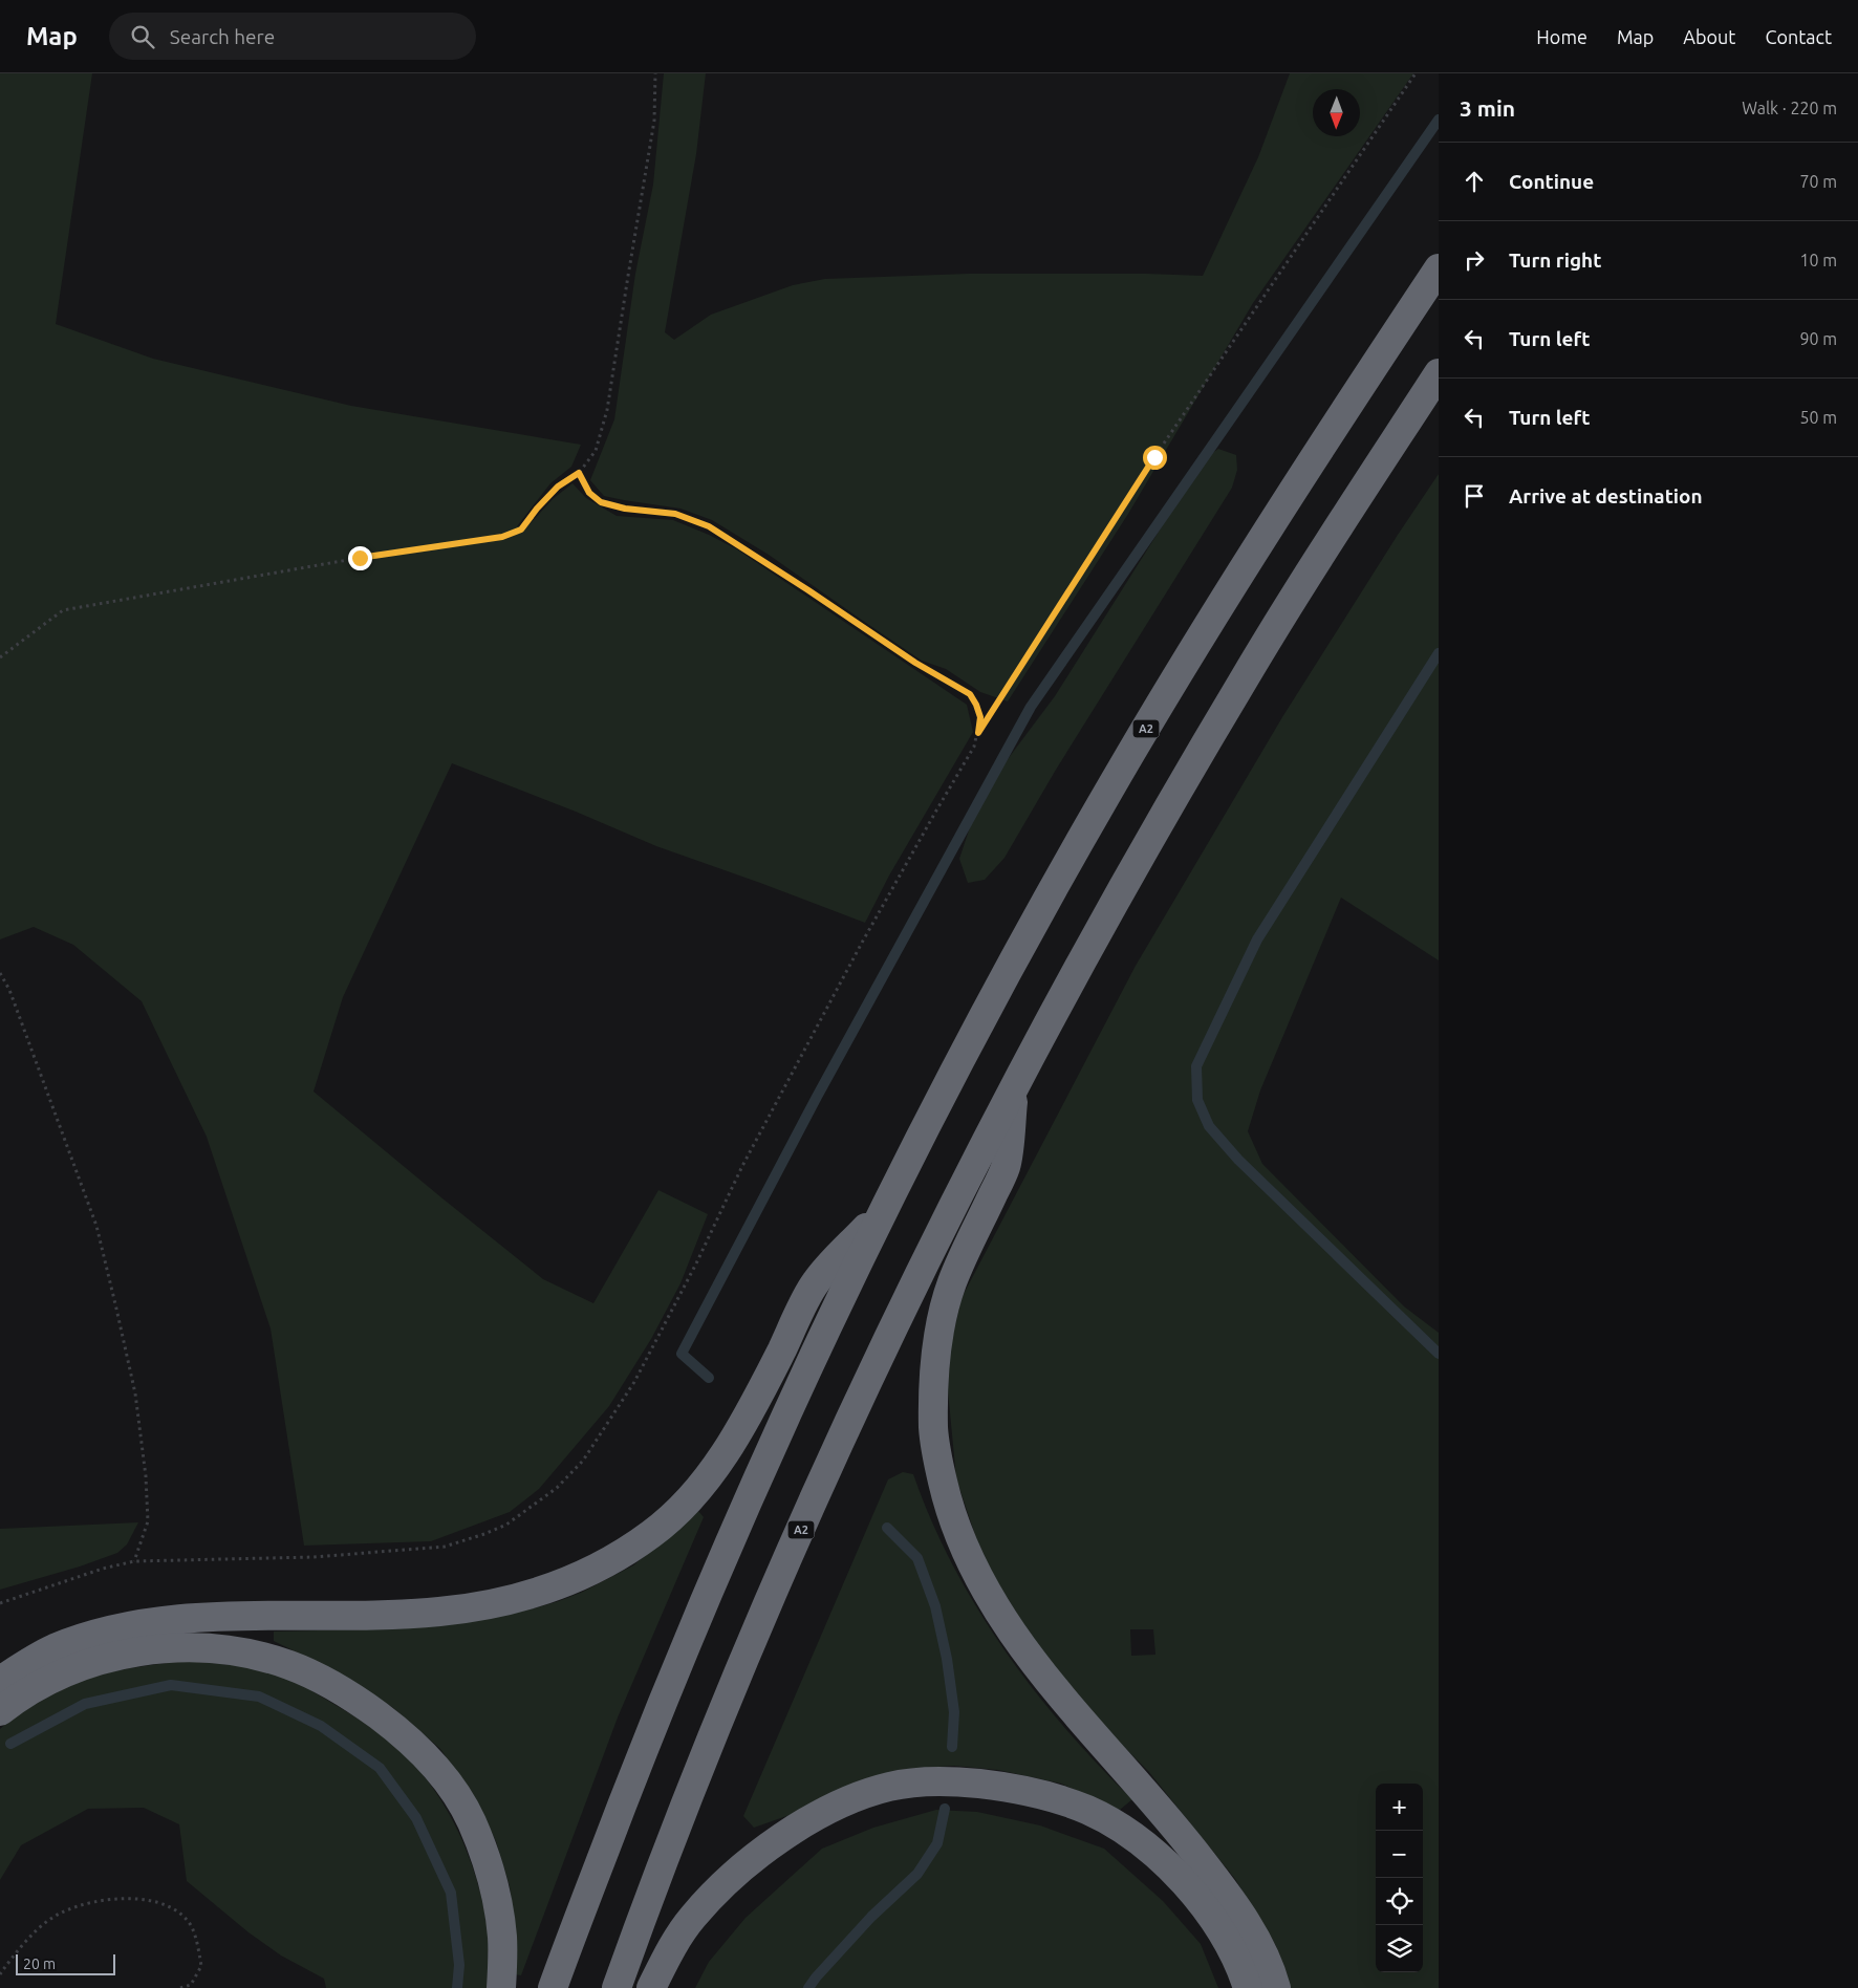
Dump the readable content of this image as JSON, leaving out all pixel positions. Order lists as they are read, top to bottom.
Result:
{
  "streets": {
    "highway": ["A2"]
  },
  "scale_bar": "20 m",
  "north": "bottom",
  "page": {
    "header": "Map",
    "search": "Search here",
    "nav": [
      "Home",
      "Map",
      "About",
      "Contact"
    ],
    "heading": ["3 min", "Walk · 220 m"],
    "list": [
      ["Continue", "70 m"],
      ["Turn right", "10 m"],
      ["Turn left", "90 m"],
      ["Turn left", "50 m"],
      "Arrive at destination"
    ],
    "map_buttons": ["+", "−"],
    "scale": "20 m"
  }
}
